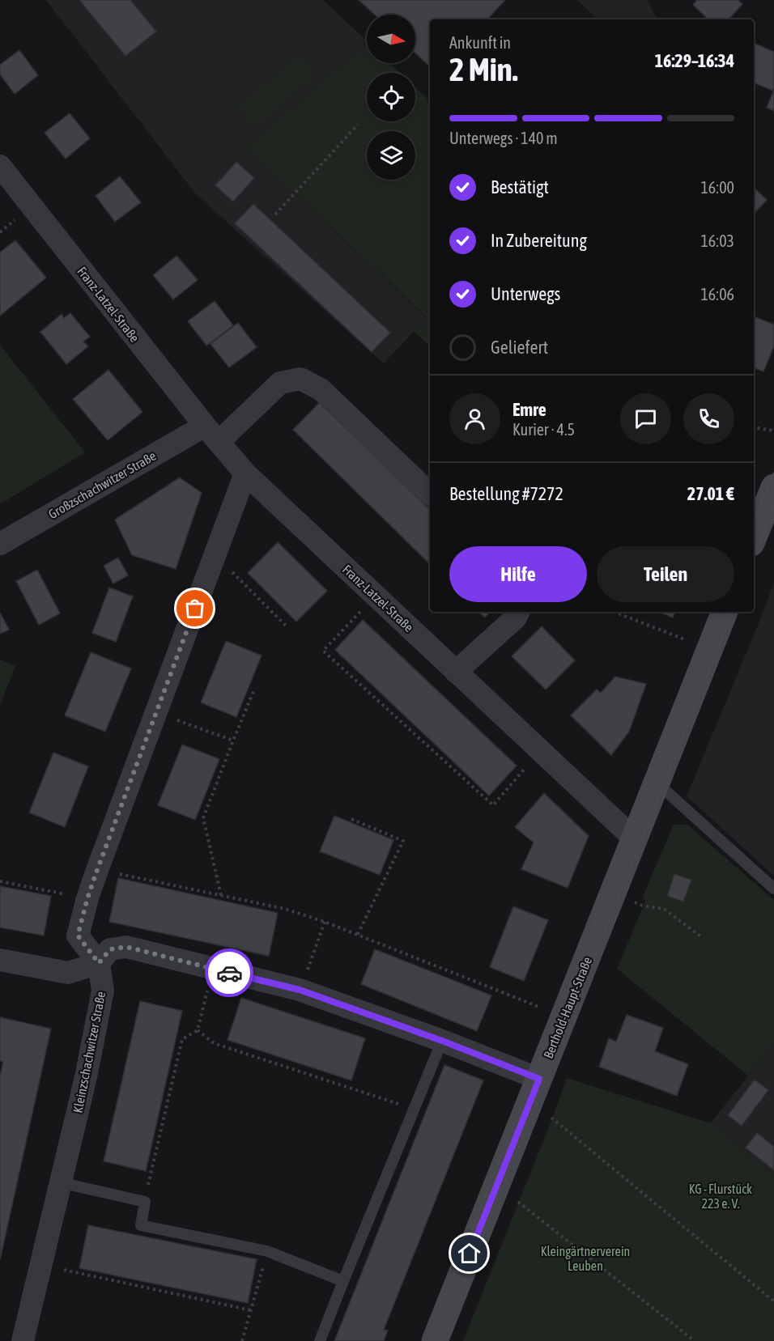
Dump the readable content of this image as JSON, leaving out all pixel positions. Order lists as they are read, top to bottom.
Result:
{
  "streets": {
    "street": [
      "Franz-Latzel-Straße",
      "Großzschachwitzer Straße",
      "Berthold-Haupt-Straße",
      "Kleinzschachwitzer Straße"
    ]
  },
  "crossings": [
    ["Franz-Latzel-Straße", "Großzschachwitzer Straße"],
    ["Franz-Latzel-Straße", "Berthold-Haupt-Straße"],
    ["Franz-Latzel-Straße", "Kleinzschachwitzer Straße"]
  ],
  "parks": ["KG - Flurstück 223 e. V.", "Kleingärtnerverein Leuben"],
  "north": "right",
  "page": {
    "heading": ["2 Min.", "Ankunft in", "16:29–16:34"],
    "panel": [
      "Emre",
      "Kurier · 4.5",
      "Bestellung #7272",
      "27.01 €"
    ],
    "bar": "Unterwegs · 140 m",
    "list": [
      ["Bestätigt", "16:00"],
      ["In Zubereitung", "16:03"],
      ["Unterwegs", "16:06"],
      "Geliefert"
    ],
    "buttons": ["Hilfe", "Teilen"]
  }
}
